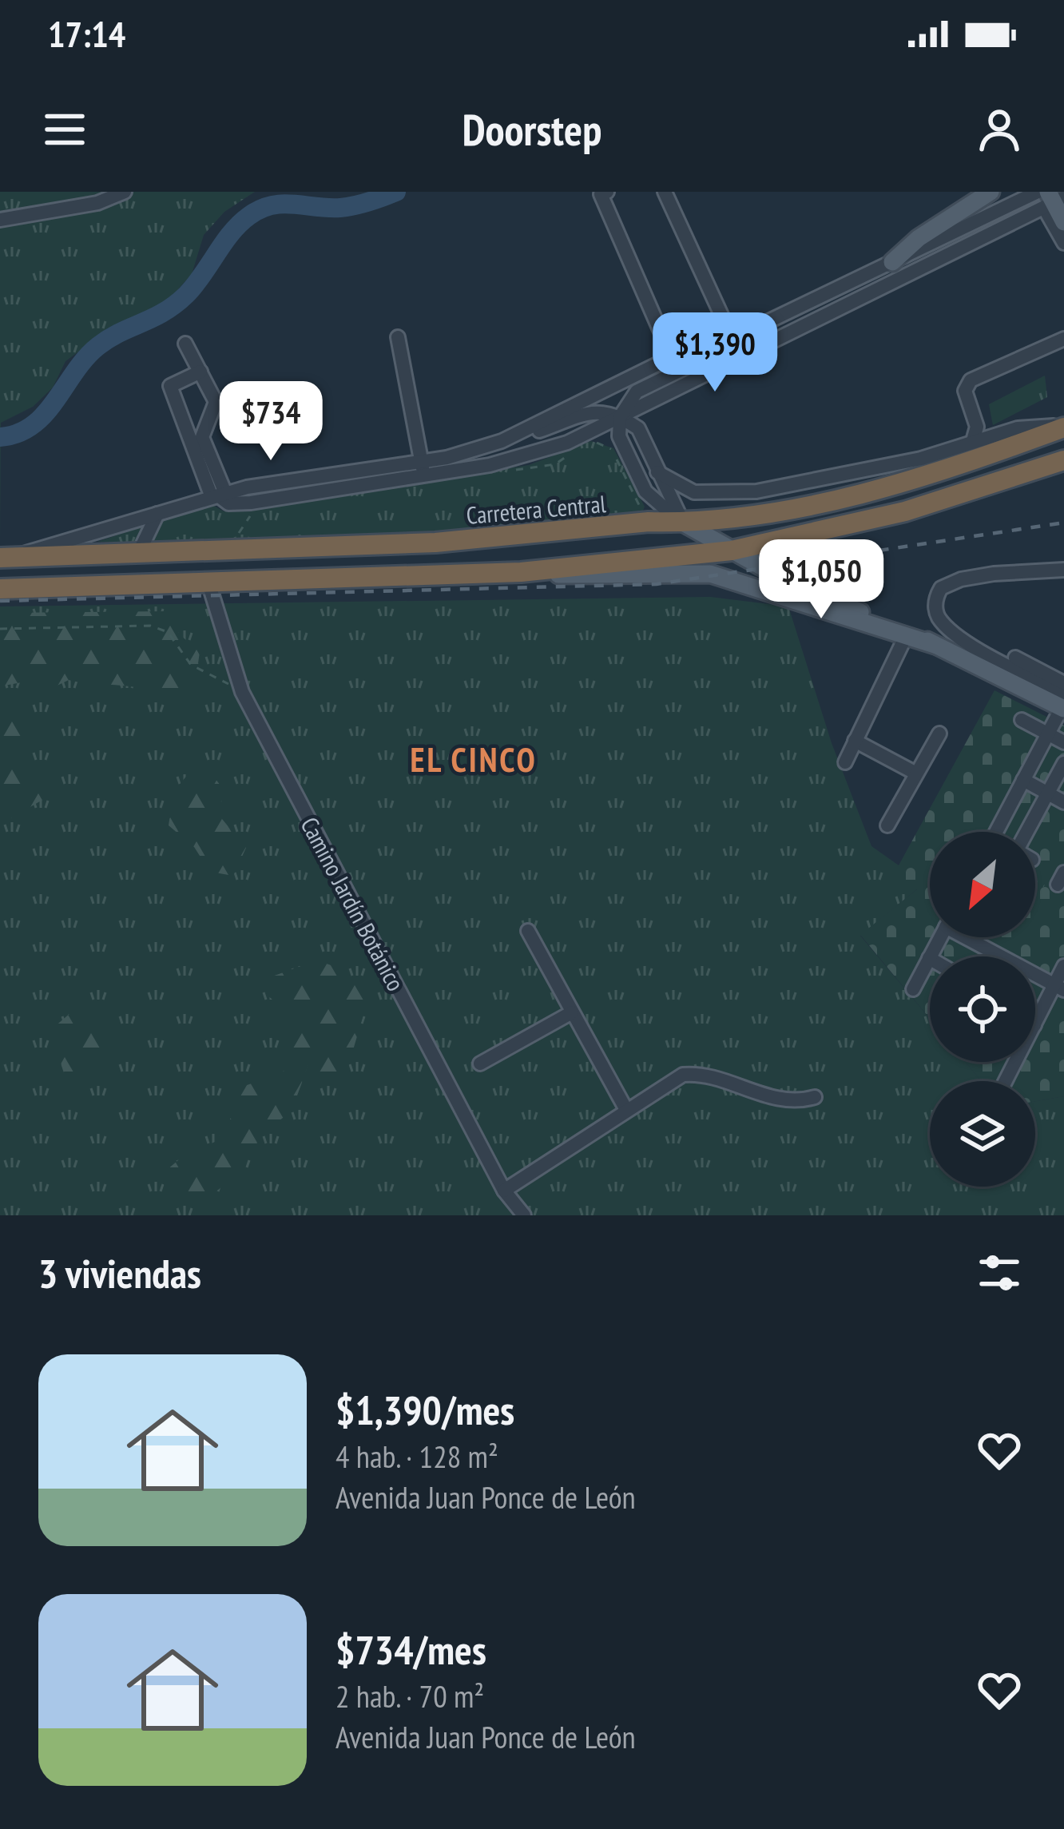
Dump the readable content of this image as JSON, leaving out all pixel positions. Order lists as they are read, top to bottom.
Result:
{
  "streets": {
    "highway": ["Carretera Central"],
    "street": ["Camino Jardín Botánico"]
  },
  "districts": ["EL CINCO"],
  "north": "bottom left",
  "page": {
    "status": "17:14",
    "header": "Doorstep",
    "price": ["$1,390", "$734", "$1,050"],
    "heading": "3 viviendas",
    "list": [
      {
        "name": "$1,390/mes",
        "note": "4 hab. · 128 m² · Avenida Juan Ponce de León"
      },
      {
        "name": "$734/mes",
        "note": "2 hab. · 70 m² · Avenida Juan Ponce de León"
      }
    ]
  }
}
